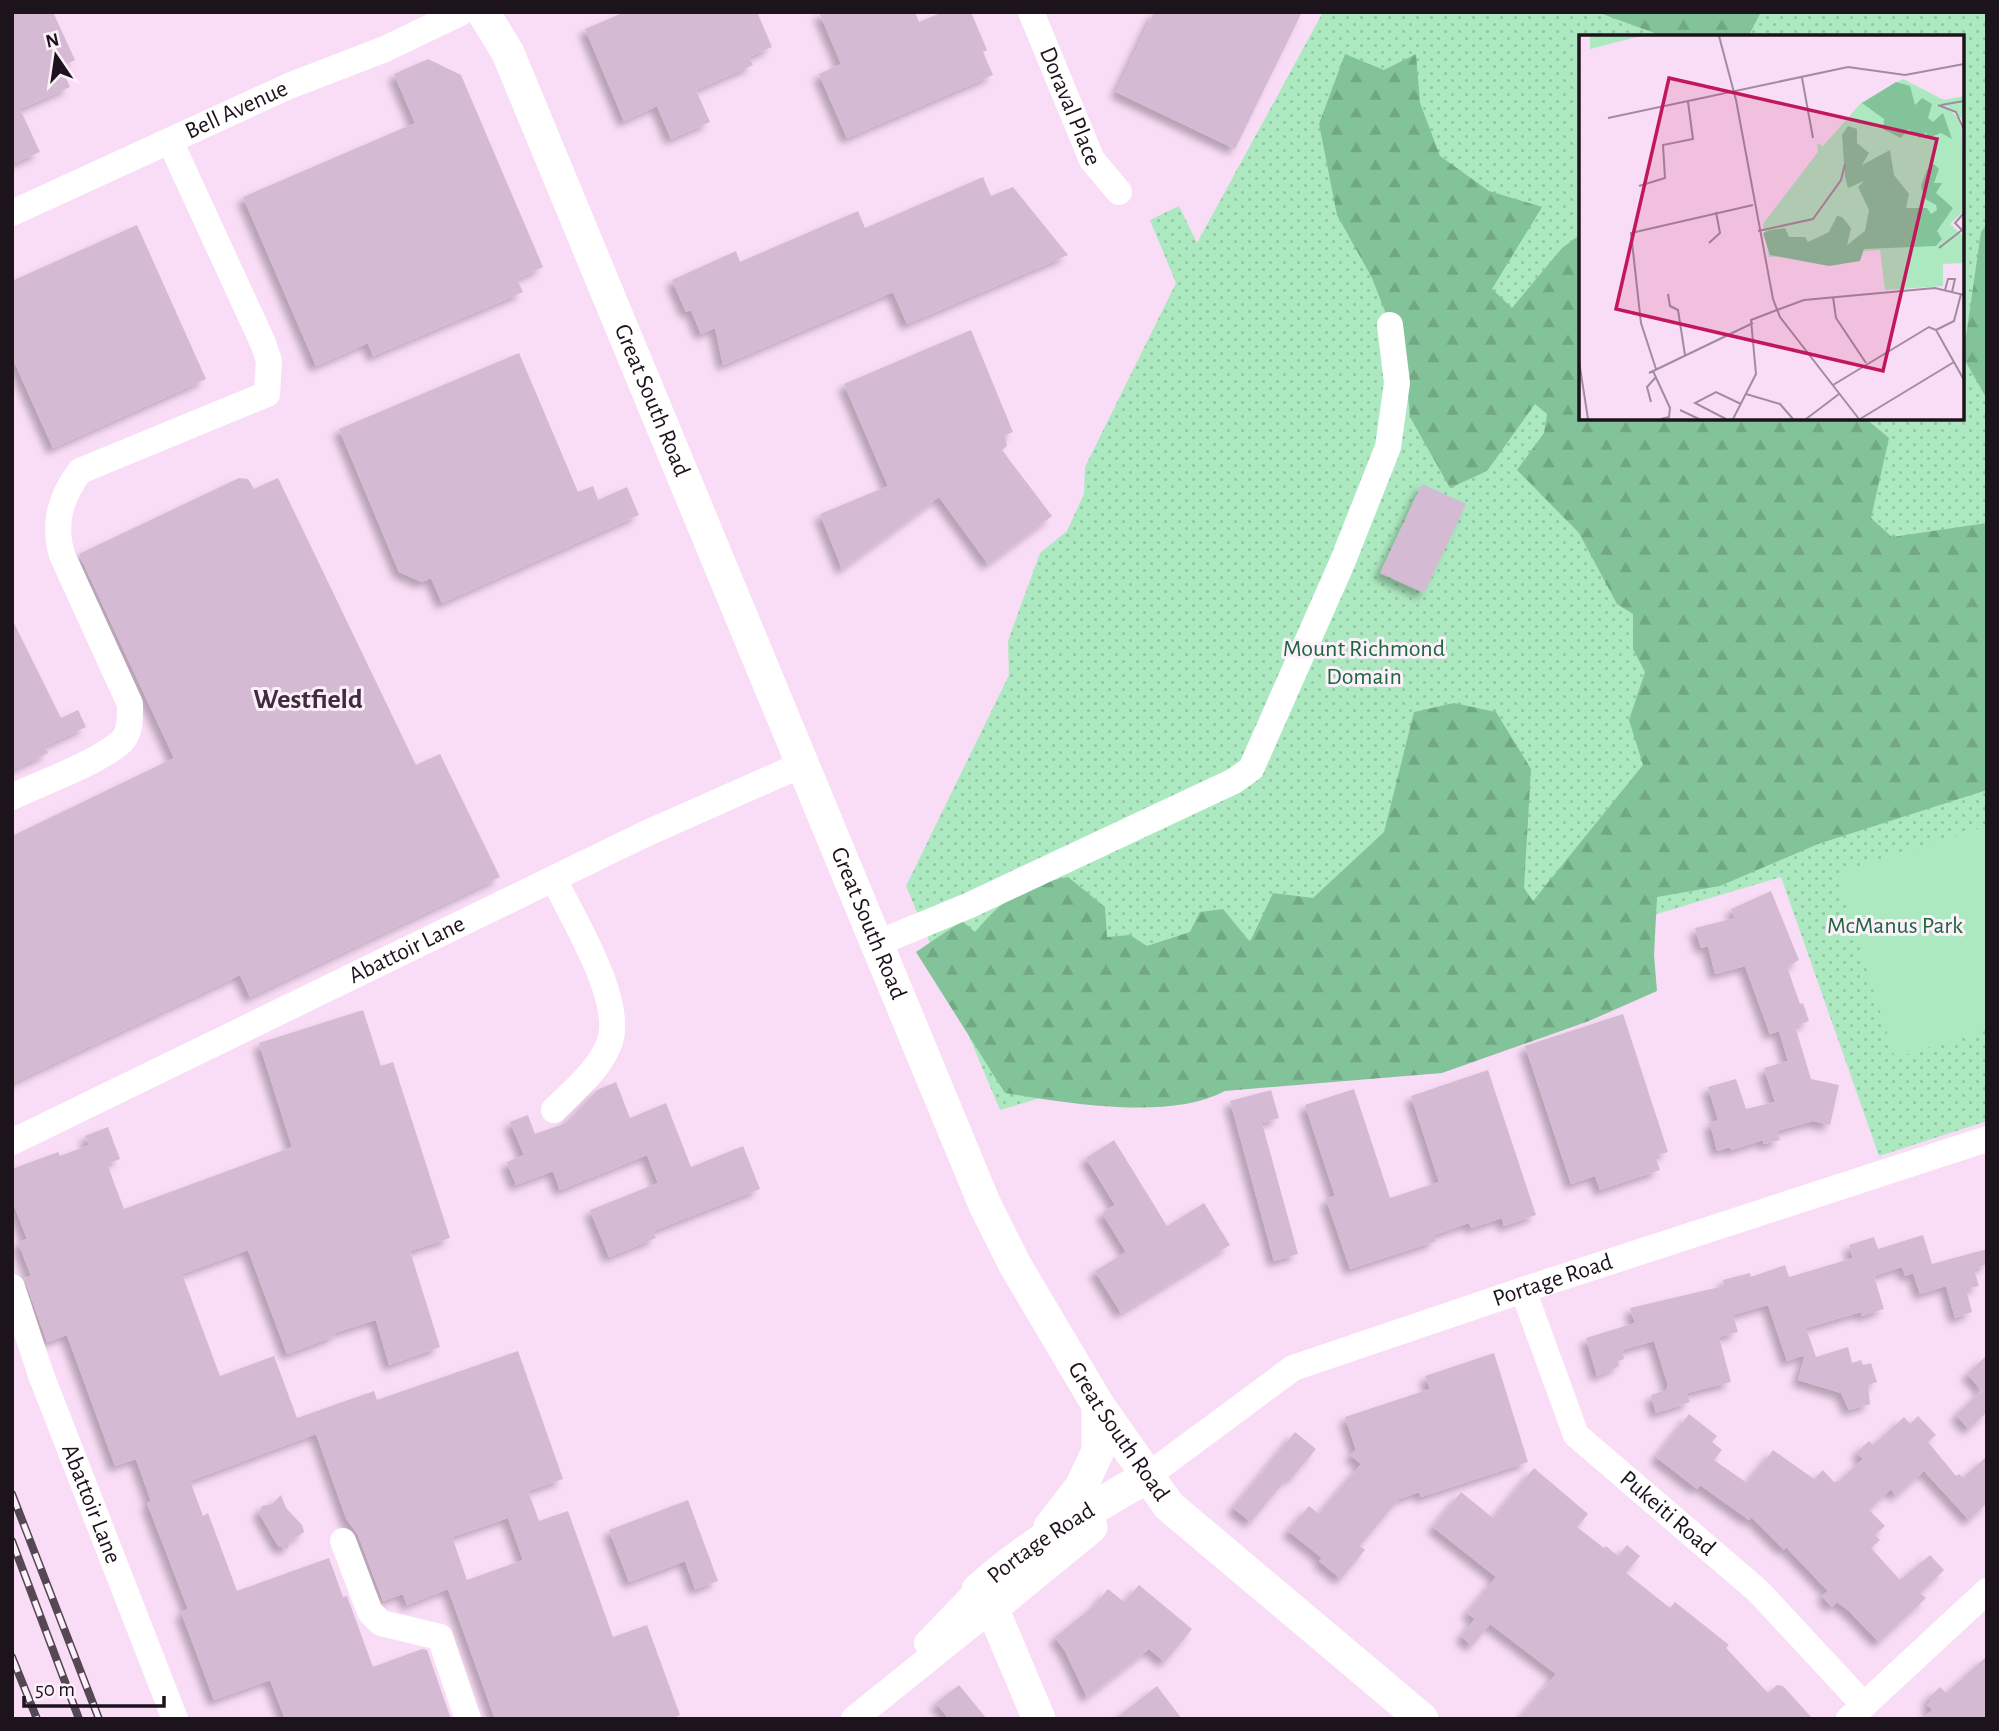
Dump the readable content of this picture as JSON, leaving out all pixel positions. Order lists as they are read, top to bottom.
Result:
{
  "streets": {
    "main road": ["Great South Road", "Portage Road"],
    "street": [
      "Doraval Place",
      "Bell Avenue",
      "Abattoir Lane",
      "Pukeiti Road"
    ]
  },
  "crossings": [
    ["Great South Road", "Abattoir Lane"],
    ["Great South Road", "Portage Road"],
    ["Portage Road", "Pukeiti Road"]
  ],
  "districts": ["Westfield"],
  "parks": ["Mount Richmond Domain", "McManus Park"],
  "scale_bar": "50 m",
  "north": "top"
}
